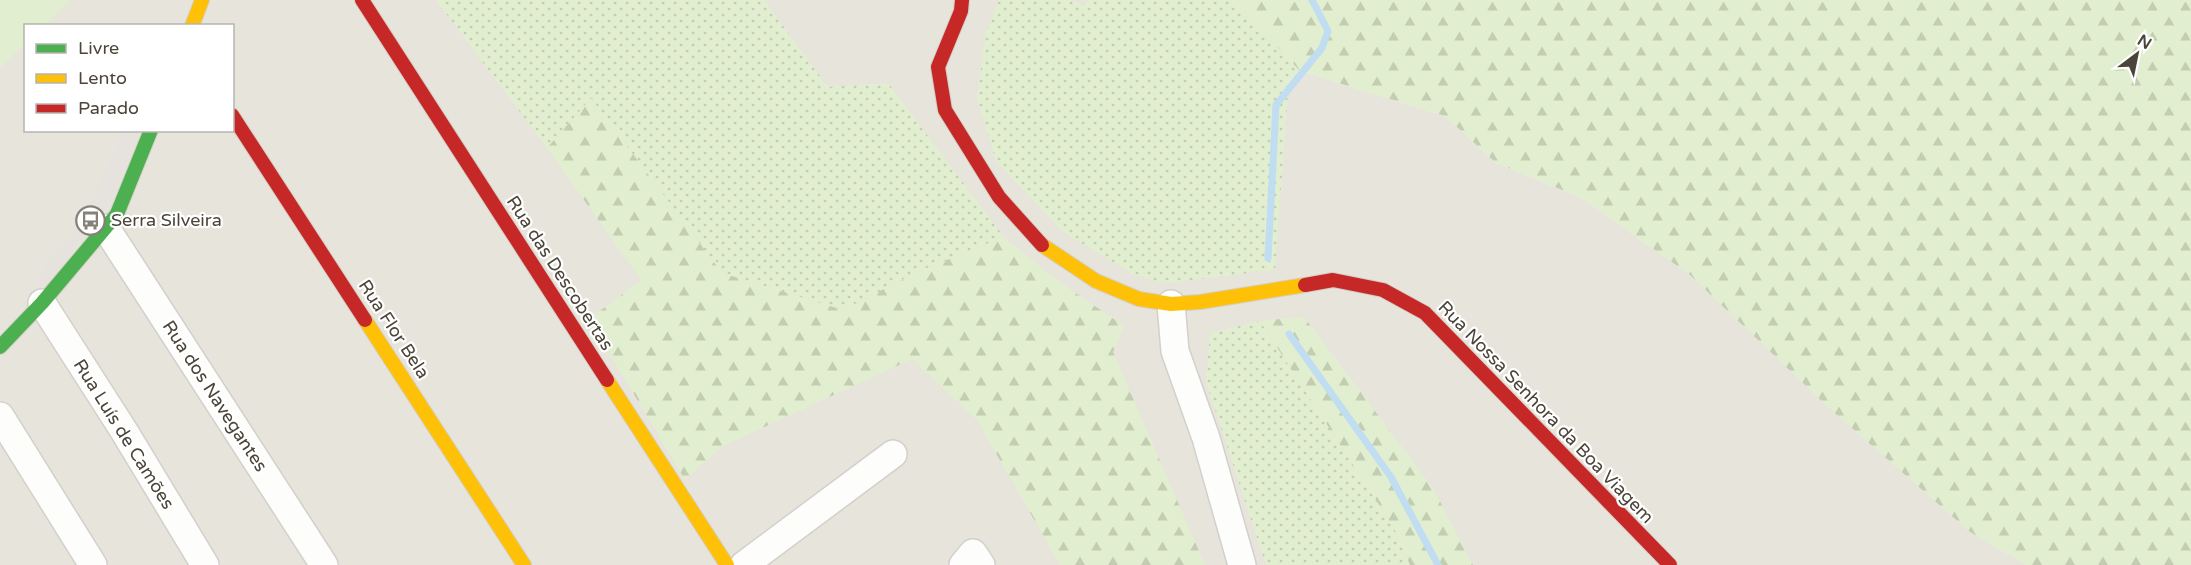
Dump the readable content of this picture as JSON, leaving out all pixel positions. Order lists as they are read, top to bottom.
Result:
{
  "streets": {
    "street": [
      "Rua das Descobertas",
      "Rua Flor Bela",
      "Rua dos Navegantes",
      "Rua Nossa Senhora da Boa Viagem",
      "Rua Luís de Camões"
    ]
  },
  "places": {
    "bus stop": ["Serra Silveira"]
  },
  "legend": ["Livre", "Lento", "Parado"],
  "north": "top right"
}
